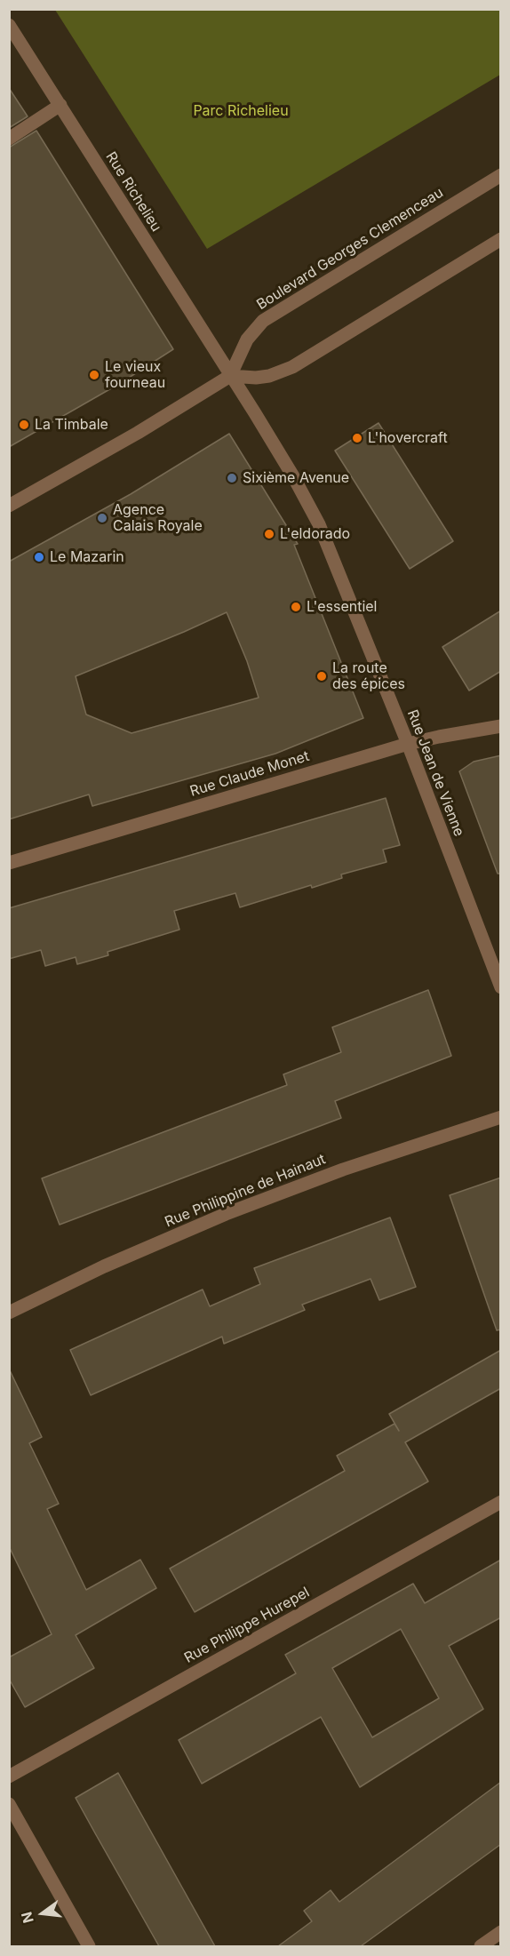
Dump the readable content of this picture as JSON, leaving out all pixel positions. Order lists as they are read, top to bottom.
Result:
{
  "streets": {
    "street": [
      "Rue Richelieu",
      "Boulevard Georges Clemenceau",
      "Rue Jean de Vienne",
      "Rue Claude Monet",
      "Rue Philippine de Hainaut",
      "Rue Philippe Hurepel"
    ]
  },
  "crossings": [
    ["Rue Richelieu", "Boulevard Georges Clemenceau"],
    ["Rue Richelieu", "Rue Jean de Vienne"],
    ["Boulevard Georges Clemenceau", "Rue Jean de Vienne"],
    ["Rue Jean de Vienne", "Rue Claude Monet"]
  ],
  "parks": ["Parc Richelieu"],
  "places": [
    "Le vieux fourneau",
    "La Timbale",
    "L'hovercraft",
    "Sixième Avenue",
    "Agence Calais Royale",
    "L'eldorado",
    "Le Mazarin",
    "L'essentiel",
    "La route des épices"
  ],
  "north": "left"
}
